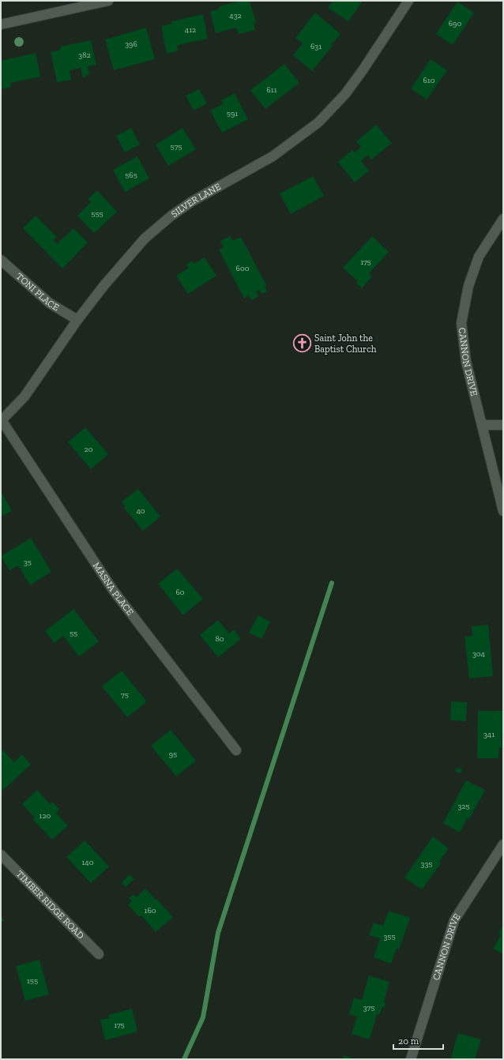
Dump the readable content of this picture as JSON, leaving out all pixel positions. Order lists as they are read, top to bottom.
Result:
{
  "streets": {
    "street": [
      "SILVER LANE",
      "TONI PLACE",
      "CANNON DRIVE",
      "MASNA PLACE",
      "TIMBER RIDGE ROAD"
    ]
  },
  "crossings": [
    ["SILVER LANE", "TONI PLACE"],
    ["SILVER LANE", "MASNA PLACE"]
  ],
  "places": {
    "church": ["Saint John the Baptist Church"]
  },
  "house_numbers": [
    "432",
    "690",
    "412",
    "396",
    "631",
    "382",
    "610",
    "611",
    "591",
    "575",
    "565",
    "555",
    "175",
    "600",
    "20",
    "40",
    "35",
    "60",
    "55",
    "80",
    "304",
    "75",
    "341",
    "95",
    "325",
    "120",
    "140",
    "335",
    "160",
    "355",
    "155",
    "375",
    "175"
  ],
  "scale_bar": "20 m"
}
